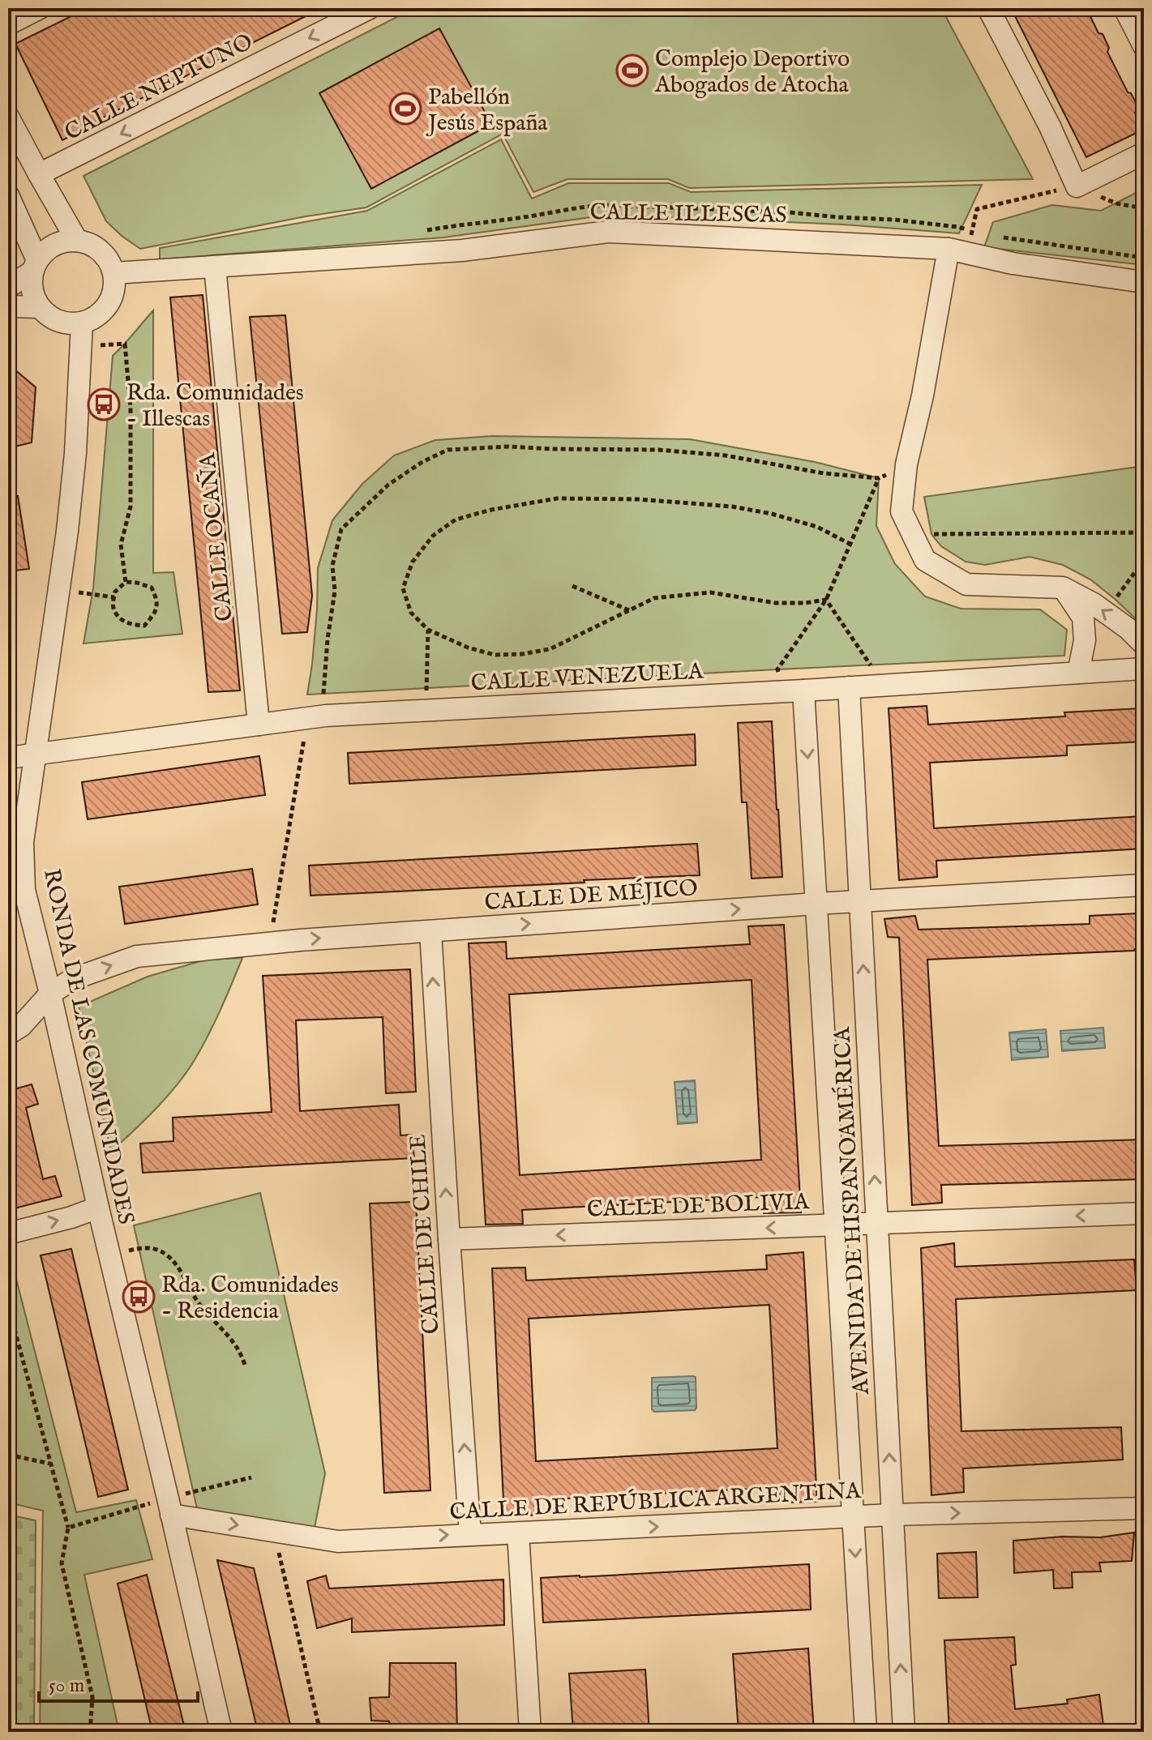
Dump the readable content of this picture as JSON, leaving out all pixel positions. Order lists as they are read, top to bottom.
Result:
{
  "streets": {
    "street": [
      "CALLE NEPTUNO",
      "CALLE ILLESCAS",
      "CALLE OCAÑA",
      "CALLE VENEZUELA",
      "CALLE DE MÉJICO",
      "RONDA DE LAS COMUNIDADES",
      "CALLE DE BOLIVIA",
      "AVENIDA DE HISPANOAMÉRICA",
      "CALLE DE CHILE",
      "CALLE DE REPÚBLICA ARGENTINA"
    ]
  },
  "crossings": [
    ["CALLE ILLESCAS", "CALLE OCAÑA"],
    ["CALLE ILLESCAS", "RONDA DE LAS COMUNIDADES"],
    ["CALLE OCAÑA", "CALLE VENEZUELA"],
    ["CALLE VENEZUELA", "RONDA DE LAS COMUNIDADES"],
    ["CALLE VENEZUELA", "AVENIDA DE HISPANOAMÉRICA"],
    ["CALLE DE MÉJICO", "RONDA DE LAS COMUNIDADES"],
    ["CALLE DE MÉJICO", "AVENIDA DE HISPANOAMÉRICA"],
    ["CALLE DE MÉJICO", "CALLE DE CHILE"],
    ["RONDA DE LAS COMUNIDADES", "CALLE DE REPÚBLICA ARGENTINA"],
    ["CALLE DE BOLIVIA", "AVENIDA DE HISPANOAMÉRICA"],
    ["CALLE DE BOLIVIA", "CALLE DE CHILE"],
    ["AVENIDA DE HISPANOAMÉRICA", "CALLE DE REPÚBLICA ARGENTINA"],
    ["CALLE DE CHILE", "CALLE DE REPÚBLICA ARGENTINA"]
  ],
  "one_way": [
    "CALLE NEPTUNO",
    "CALLE DE MÉJICO",
    "CALLE DE BOLIVIA",
    "CALLE DE CHILE",
    "CALLE DE REPÚBLICA ARGENTINA"
  ],
  "places": {
    "sports": ["Complejo Deportivo Abogados de Atocha", "Pabellón Jesús España"],
    "bus stop": ["Rda. Comunidades - Illescas", "Rda. Comunidades - Residencia"]
  },
  "scale_bar": "50 m"
}
